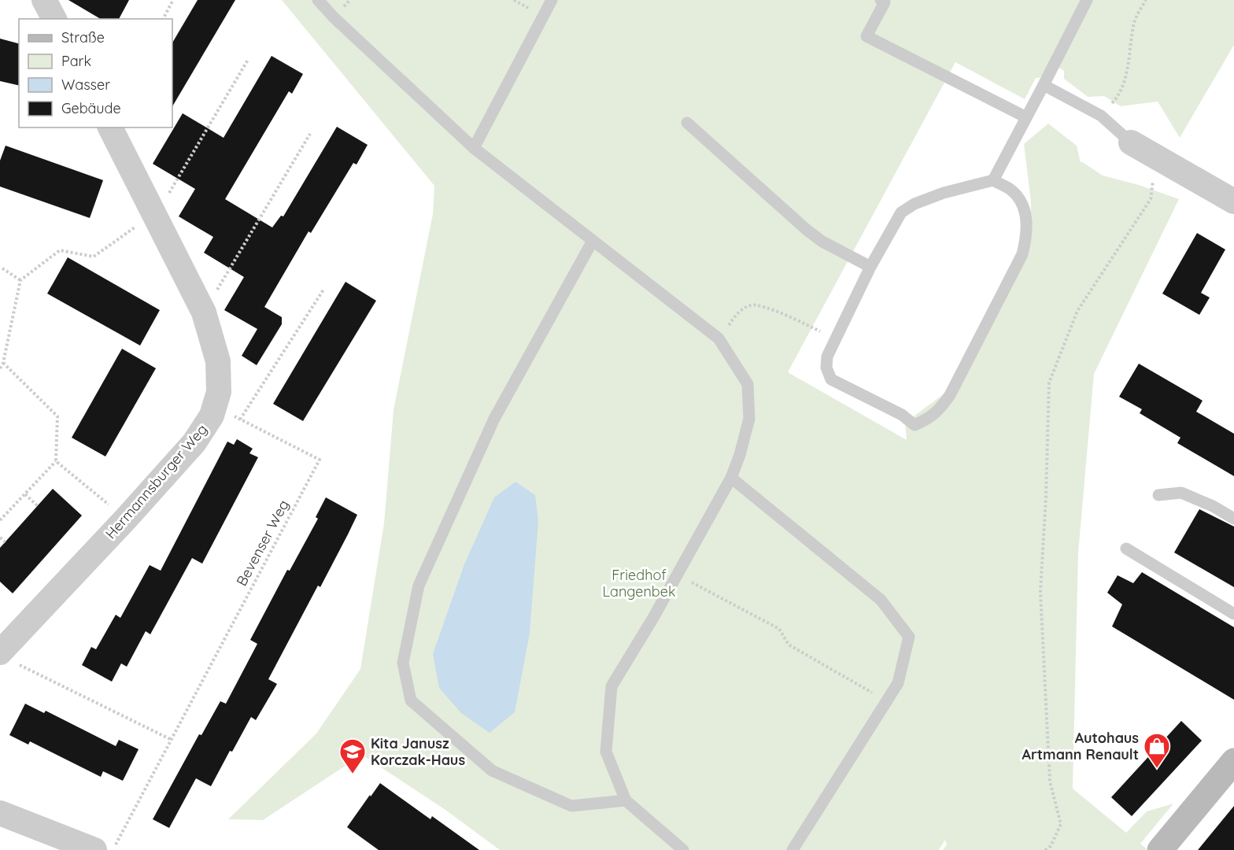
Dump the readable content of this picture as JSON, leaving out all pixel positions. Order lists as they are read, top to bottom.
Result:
{
  "streets": {
    "street": ["Hermannsburger Weg"],
    "path": ["Bevenser Weg"]
  },
  "crossings": [
    ["Hermannsburger Weg", "Bevenser Weg"]
  ],
  "parks": ["Friedhof Langenbek"],
  "places": {
    "shop": ["Autohaus Artmann Renault"],
    "school or university": ["Kita Janusz Korczak-Haus"]
  },
  "legend": [
    "Straße",
    "Park",
    "Wasser",
    "Gebäude"
  ]
}
